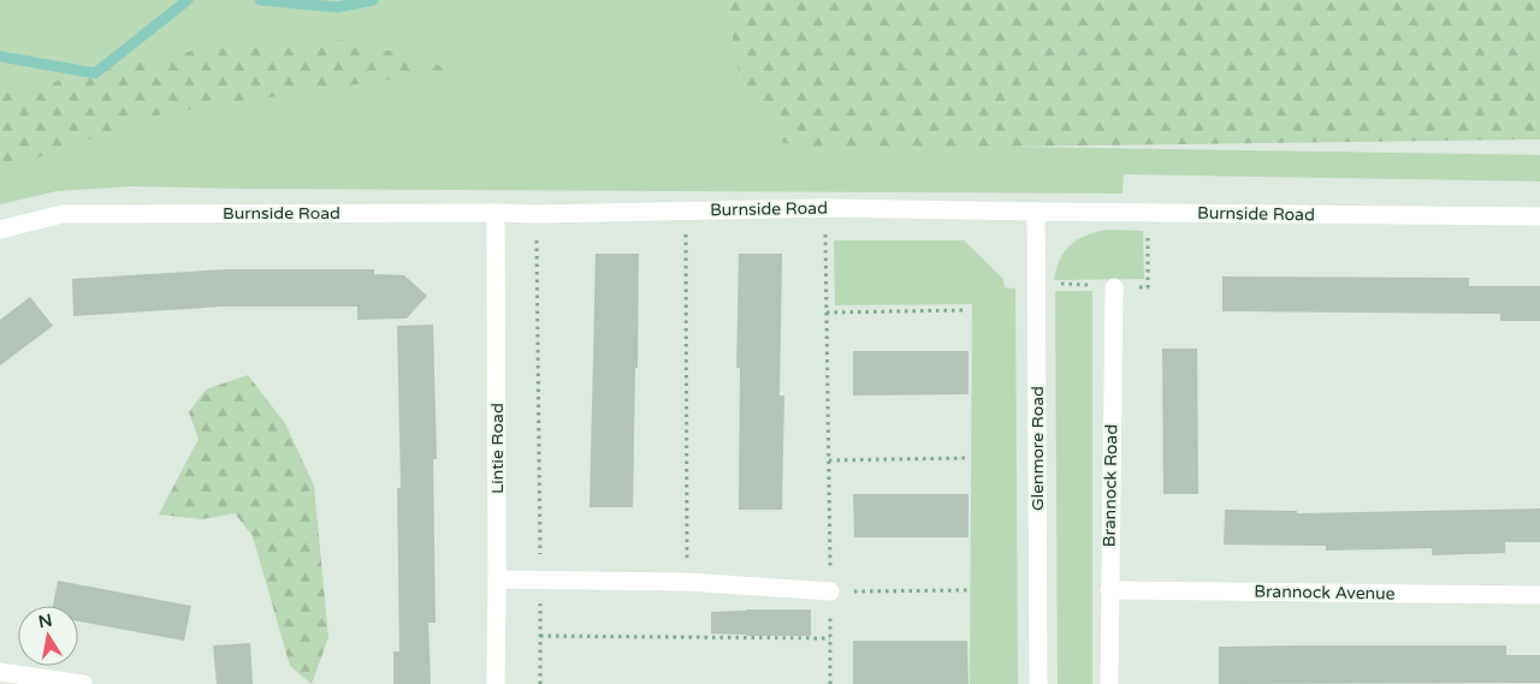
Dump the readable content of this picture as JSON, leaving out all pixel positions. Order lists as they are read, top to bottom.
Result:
{
  "streets": {
    "street": [
      "Burnside Road",
      "Lintie Road",
      "Glenmore Road",
      "Brannock Road",
      "Brannock Avenue"
    ]
  },
  "crossings": [
    ["Burnside Road", "Lintie Road"],
    ["Burnside Road", "Glenmore Road"],
    ["Brannock Road", "Brannock Avenue"]
  ],
  "north": "top"
}
